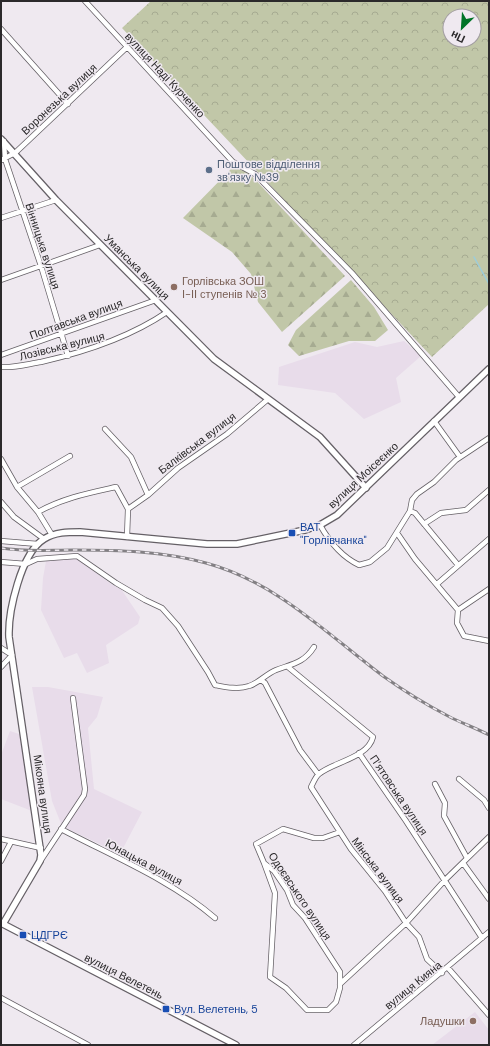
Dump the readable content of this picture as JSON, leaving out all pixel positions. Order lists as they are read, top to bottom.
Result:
{
  "streets": {
    "street": [
      "вулиця Наді Курченко",
      "Воронезька вулиця",
      "Вінницька вулиця",
      "Уманська вулиця",
      "Полтавська вулиця",
      "Лозівська вулиця",
      "Балківська вулиця",
      "вулиця Моісеєнко",
      "Мікояна вулиця",
      "П’ятовська вулиця",
      "Юнацька вулиця",
      "Мінська вулиця",
      "Одоєвського вулиця",
      "вулиця Велетень",
      "вулиця Кияна"
    ]
  },
  "crossings": [
    ["вулиця Наді Курченко", "Воронезька вулиця"],
    ["вулиця Наді Курченко", "вулиця Моісеєнко"],
    ["Воронезька вулиця", "Вінницька вулиця"],
    ["Воронезька вулиця", "Уманська вулиця"],
    ["Вінницька вулиця", "Уманська вулиця"],
    ["Вінницька вулиця", "Полтавська вулиця"],
    ["Вінницька вулиця", "Лозівська вулиця"],
    ["Уманська вулиця", "Полтавська вулиця"],
    ["Уманська вулиця", "Лозівська вулиця"],
    ["Уманська вулиця", "Балківська вулиця"],
    ["Уманська вулиця", "вулиця Моісеєнко"],
    ["вулиця Моісеєнко", "Мікояна вулиця"],
    ["Мікояна вулиця", "вулиця Велетень"],
    ["П’ятовська вулиця", "вулиця Кияна"],
    ["Мінська вулиця", "Одоєвського вулиця"],
    ["Мінська вулиця", "вулиця Кияна"]
  ],
  "places": {
    "other": ["Поштове відділення зв'язку №39", "Горлівська ЗОШ І-ІІ ступенів № 3", "Ладушки"],
    "transit": ["ВАТ \"Горлівчанка\"", "ЦДГРЄ", "Вул. Велетень, 5"]
  },
  "north": "bottom left"
}
